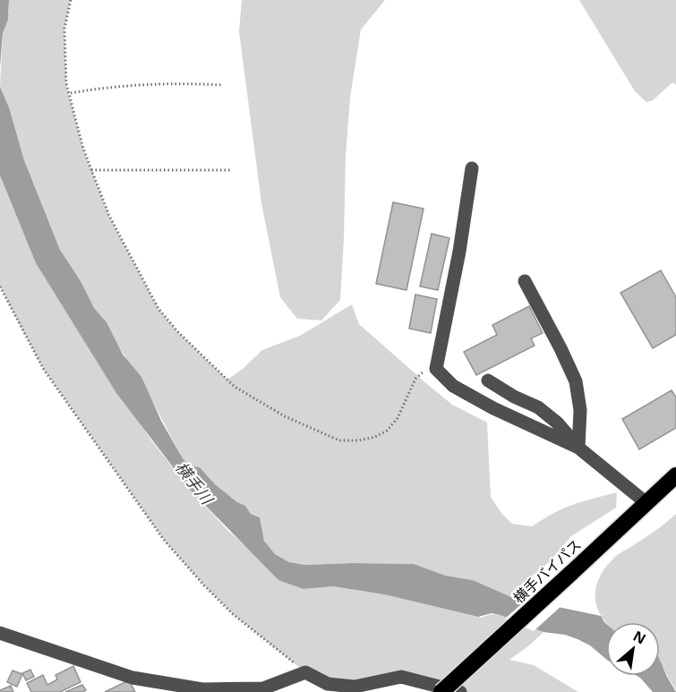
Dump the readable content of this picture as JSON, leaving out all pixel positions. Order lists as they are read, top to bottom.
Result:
{
  "streets": {
    "highway": ["横手バイパス"]
  },
  "water": ["横手川"],
  "north": "top right"
}
